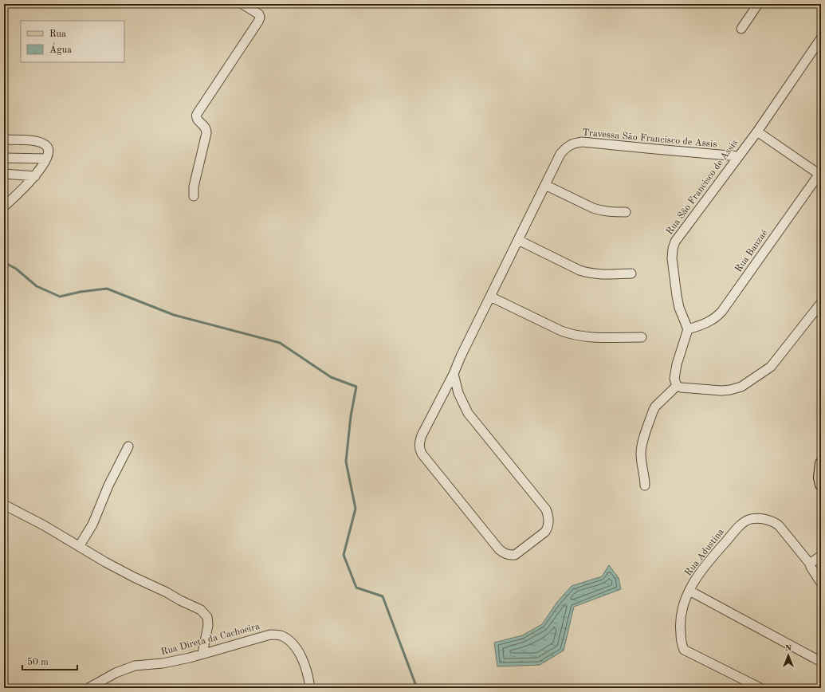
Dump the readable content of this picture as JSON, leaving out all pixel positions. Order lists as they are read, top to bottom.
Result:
{
  "streets": {
    "street": [
      "Travessa São Francisco de Assis",
      "Rua São Francisco de Assis",
      "Rua Banzaé",
      "Rua Adustina",
      "Rua Direta da Cachoeira"
    ]
  },
  "crossings": [
    ["Travessa São Francisco de Assis", "Rua São Francisco de Assis"],
    ["Rua São Francisco de Assis", "Rua Banzaé"]
  ],
  "legend": ["Rua", "Água"],
  "scale_bar": "50 m",
  "north": "top"
}
